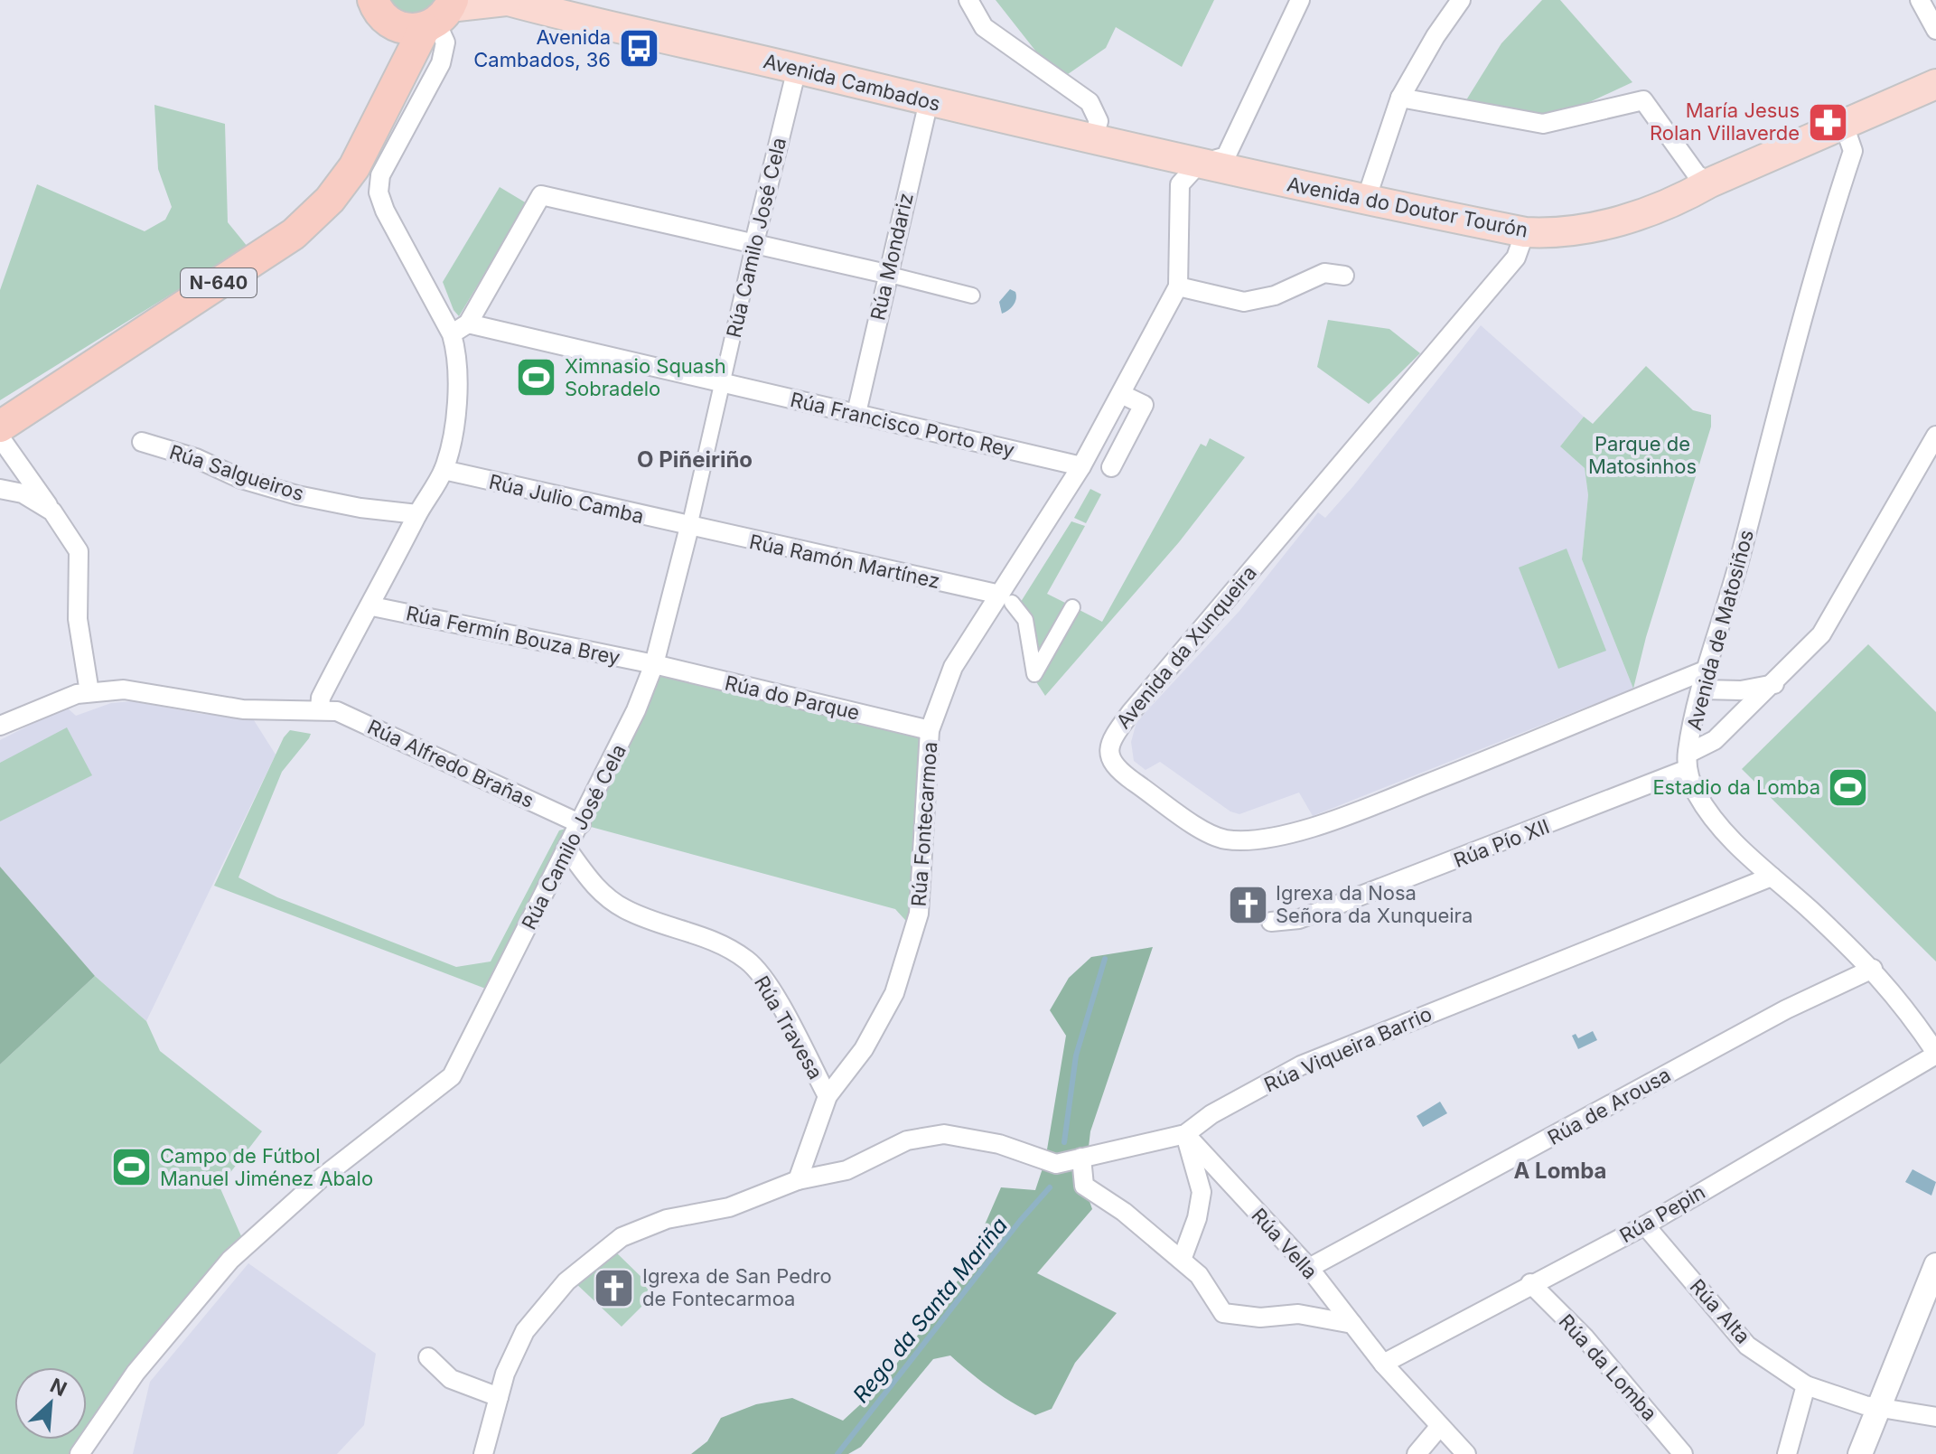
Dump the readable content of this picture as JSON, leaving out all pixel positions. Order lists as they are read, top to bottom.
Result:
{
  "streets": {
    "highway": ["N-640"],
    "main road": ["Avenida Cambados", "Avenida do Doutor Tourón"],
    "street": [
      "Rúa Camilo José Cela",
      "Rúa Mondariz",
      "Rúa Francisco Porto Rey",
      "Rúa Salgueiros",
      "Rúa Julio Camba",
      "Rúa Ramón Martínez",
      "Avenida de Matosiños",
      "Rúa Fermín Bouza Brey",
      "Avenida da Xunqueira",
      "Rúa do Parque",
      "Rúa Alfredo Brañas",
      "Rúa Fontecarmoa",
      "Rúa Pío XII",
      "Rúa Travesa",
      "Rúa Viqueira Barrio",
      "Rúa de Arousa",
      "Rúa Pepin",
      "Rúa Vella",
      "Rúa Alta",
      "Rúa da Lomba"
    ]
  },
  "crossings": [
    ["Avenida Cambados", "Avenida do Doutor Tourón"],
    ["Avenida Cambados", "Rúa Camilo José Cela"],
    ["Avenida Cambados", "Rúa Mondariz"],
    ["Avenida Cambados", "N-640"],
    ["Avenida Cambados", "Rúa Fontecarmoa"],
    ["Avenida do Doutor Tourón", "Avenida de Matosiños"],
    ["Avenida do Doutor Tourón", "Avenida da Xunqueira"],
    ["Avenida do Doutor Tourón", "Rúa Fontecarmoa"],
    ["Rúa Camilo José Cela", "Rúa Francisco Porto Rey"],
    ["Rúa Camilo José Cela", "Rúa Julio Camba"],
    ["Rúa Camilo José Cela", "Rúa Ramón Martínez"],
    ["Rúa Camilo José Cela", "Rúa Fermín Bouza Brey"],
    ["Rúa Camilo José Cela", "Rúa do Parque"],
    ["Rúa Camilo José Cela", "Rúa Alfredo Brañas"],
    ["Rúa Camilo José Cela", "Rúa Travesa"],
    ["Rúa Mondariz", "Rúa Francisco Porto Rey"],
    ["Rúa Francisco Porto Rey", "Rúa Fontecarmoa"],
    ["Rúa Julio Camba", "Rúa Ramón Martínez"],
    ["Rúa Ramón Martínez", "Rúa Fontecarmoa"],
    ["Avenida de Matosiños", "Avenida da Xunqueira"],
    ["Avenida de Matosiños", "Rúa Pío XII"],
    ["Rúa Fermín Bouza Brey", "Rúa do Parque"],
    ["Rúa do Parque", "Rúa Fontecarmoa"],
    ["Rúa Fontecarmoa", "Rúa Travesa"],
    ["Rúa Fontecarmoa", "Rúa Viqueira Barrio"],
    ["Rúa Viqueira Barrio", "Rúa Vella"],
    ["Rúa de Arousa", "Rúa Vella"],
    ["Rúa Pepin", "Rúa Vella"],
    ["Rúa Pepin", "Rúa Alta"],
    ["Rúa Pepin", "Rúa da Lomba"]
  ],
  "districts": ["O Piñeiriño", "A Lomba"],
  "water": ["Rego da Santa Mariña"],
  "parks": ["Parque de Matosinhos"],
  "places": {
    "bus stop": ["Avenida Cambados, 36"],
    "pharmacy": ["María Jesus Rolan Villaverde"],
    "sports": ["Ximnasio Squash Sobradelo", "Estadio da Lomba", "Campo de Fútbol Manuel Jiménez Abalo"],
    "church": ["Igrexa da Nosa Señora da Xunqueira", "Igrexa de San Pedro de Fontecarmoa"]
  },
  "north": "top right"
}
